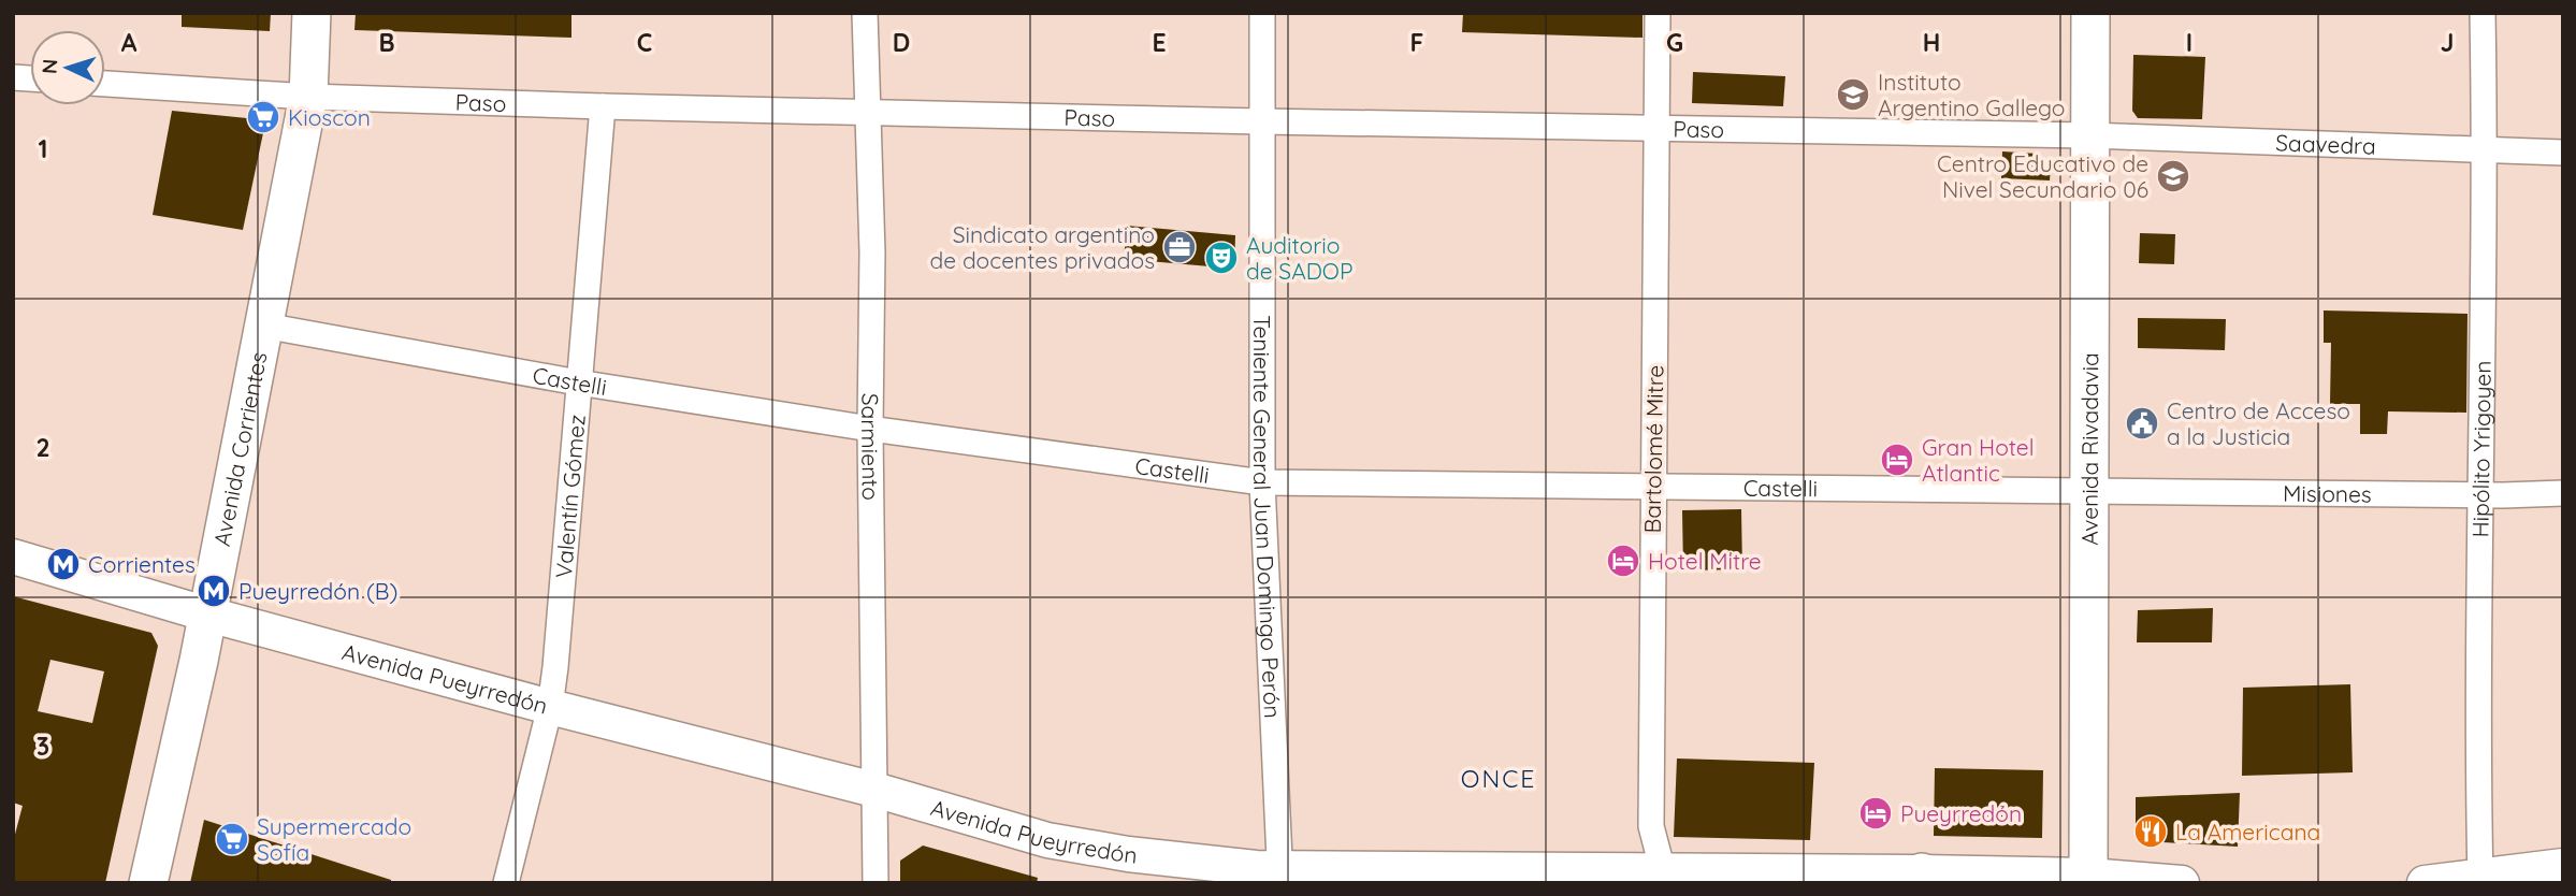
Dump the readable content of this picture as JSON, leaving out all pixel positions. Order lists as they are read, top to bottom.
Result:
{
  "streets": {
    "main road": ["Avenida Rivadavia", "Avenida Corrientes", "Avenida Pueyrredón"],
    "street": [
      "Paso",
      "Saavedra",
      "Castelli",
      "Sarmiento",
      "Hipólito Yrigoyen",
      "Bartolomé Mitre",
      "Misiones",
      "Valentín Gómez",
      "Teniente General Juan Domingo Perón"
    ]
  },
  "crossings": [
    ["Paso", "Saavedra"],
    ["Paso", "Sarmiento"],
    ["Paso", "Avenida Rivadavia"],
    ["Paso", "Bartolomé Mitre"],
    ["Paso", "Avenida Corrientes"],
    ["Paso", "Valentín Gómez"],
    ["Paso", "Teniente General Juan Domingo Perón"],
    ["Saavedra", "Avenida Rivadavia"],
    ["Saavedra", "Hipólito Yrigoyen"],
    ["Castelli", "Sarmiento"],
    ["Castelli", "Avenida Rivadavia"],
    ["Castelli", "Bartolomé Mitre"],
    ["Castelli", "Avenida Corrientes"],
    ["Castelli", "Misiones"],
    ["Castelli", "Valentín Gómez"],
    ["Castelli", "Teniente General Juan Domingo Perón"],
    ["Sarmiento", "Avenida Pueyrredón"],
    ["Avenida Rivadavia", "Misiones"],
    ["Avenida Rivadavia", "Avenida Pueyrredón"],
    ["Hipólito Yrigoyen", "Misiones"],
    ["Bartolomé Mitre", "Avenida Pueyrredón"],
    ["Avenida Corrientes", "Avenida Pueyrredón"],
    ["Valentín Gómez", "Avenida Pueyrredón"],
    ["Teniente General Juan Domingo Perón", "Avenida Pueyrredón"]
  ],
  "districts": ["ONCE"],
  "places": {
    "school or university": ["Instituto Argentino Gallego", "Centro Educativo de Nivel Secundario 06"],
    "supermarket": ["Kioscon", "Supermercado Sofía"],
    "office": ["Sindicato argentino de docentes privados"],
    "theatre": ["Auditorio de SADOP"],
    "public building": ["Centro de Acceso a la Justicia"],
    "hotel": ["Gran Hotel Atlantic", "Hotel Mitre", "Pueyrredón"],
    "metro station": ["Corrientes", "Pueyrredón (B)"],
    "restaurant": ["La Americana"]
  },
  "north": "left",
  "grid": {
    "columns": [
      "A",
      "B",
      "C",
      "D",
      "E",
      "F",
      "G",
      "H",
      "I",
      "J"
    ],
    "rows": ["1", "2", "3"]
  }
}
